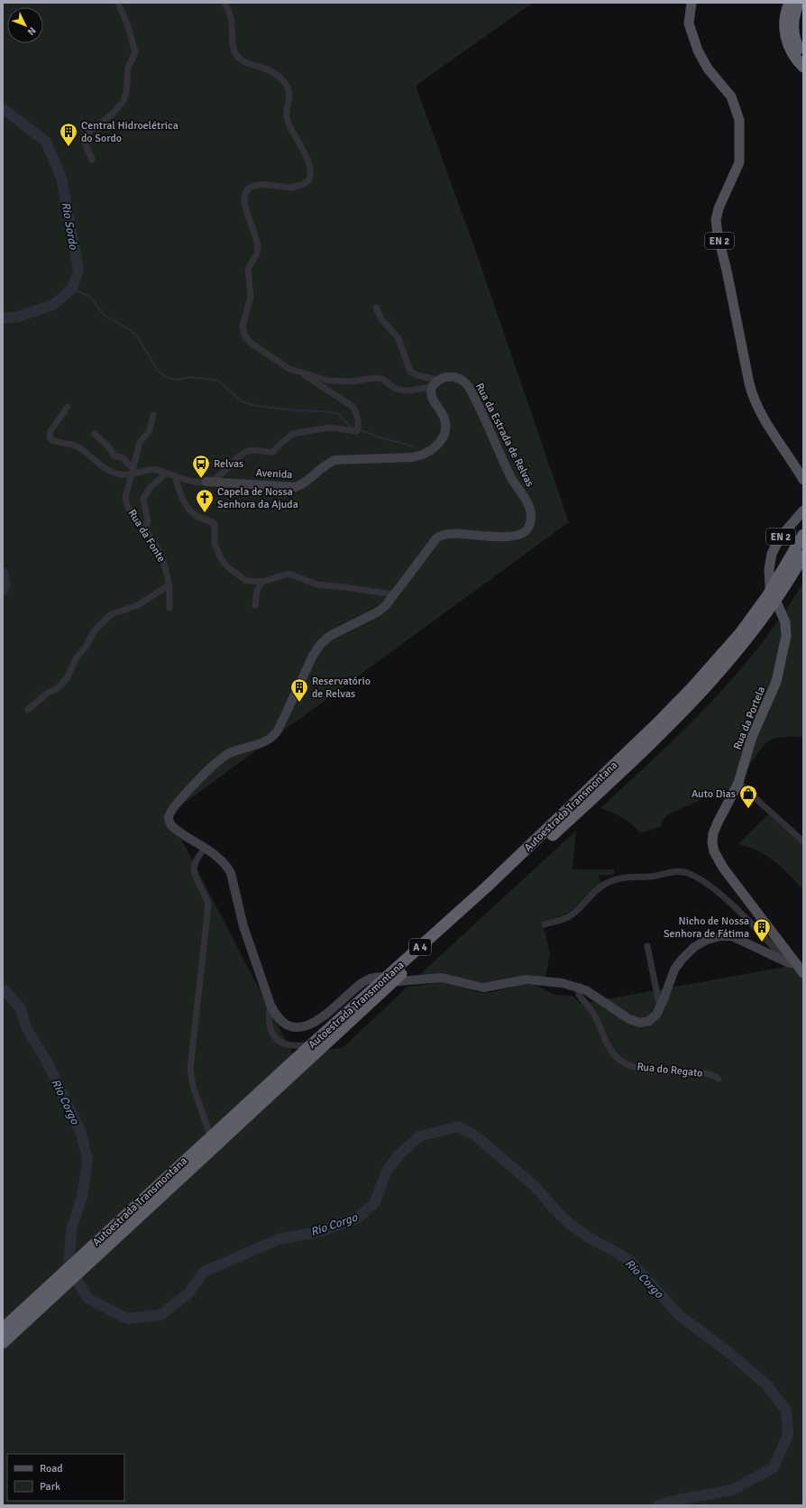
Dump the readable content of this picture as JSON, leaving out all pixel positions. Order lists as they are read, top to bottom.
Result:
{
  "streets": {
    "highway": ["Autoestrada Transmontana", "A 4"],
    "main road": ["EN 2", "Rua da Portela"],
    "street": [
      "Rua da Estrada de Relvas",
      "Avenida",
      "Rua da Fonte",
      "Rua do Regato"
    ]
  },
  "crossings": [
    ["Rua da Estrada de Relvas", "Avenida"],
    ["Rua da Estrada de Relvas", "Rua da Portela"],
    ["Rua da Estrada de Relvas", "Rua do Regato"],
    ["Avenida", "Rua da Fonte"]
  ],
  "water": ["Rio Sordo", "Rio Corgo"],
  "places": {
    "building": ["Central Hidroelétrica do Sordo", "Reservatório de Relvas", "Nicho de Nossa Senhora de Fátima"],
    "bus stop": ["Relvas"],
    "church": ["Capela de Nossa Senhora da Ajuda"],
    "shop": ["Auto Dias"]
  },
  "legend": ["Road", "Park"],
  "north": "bottom right"
}
